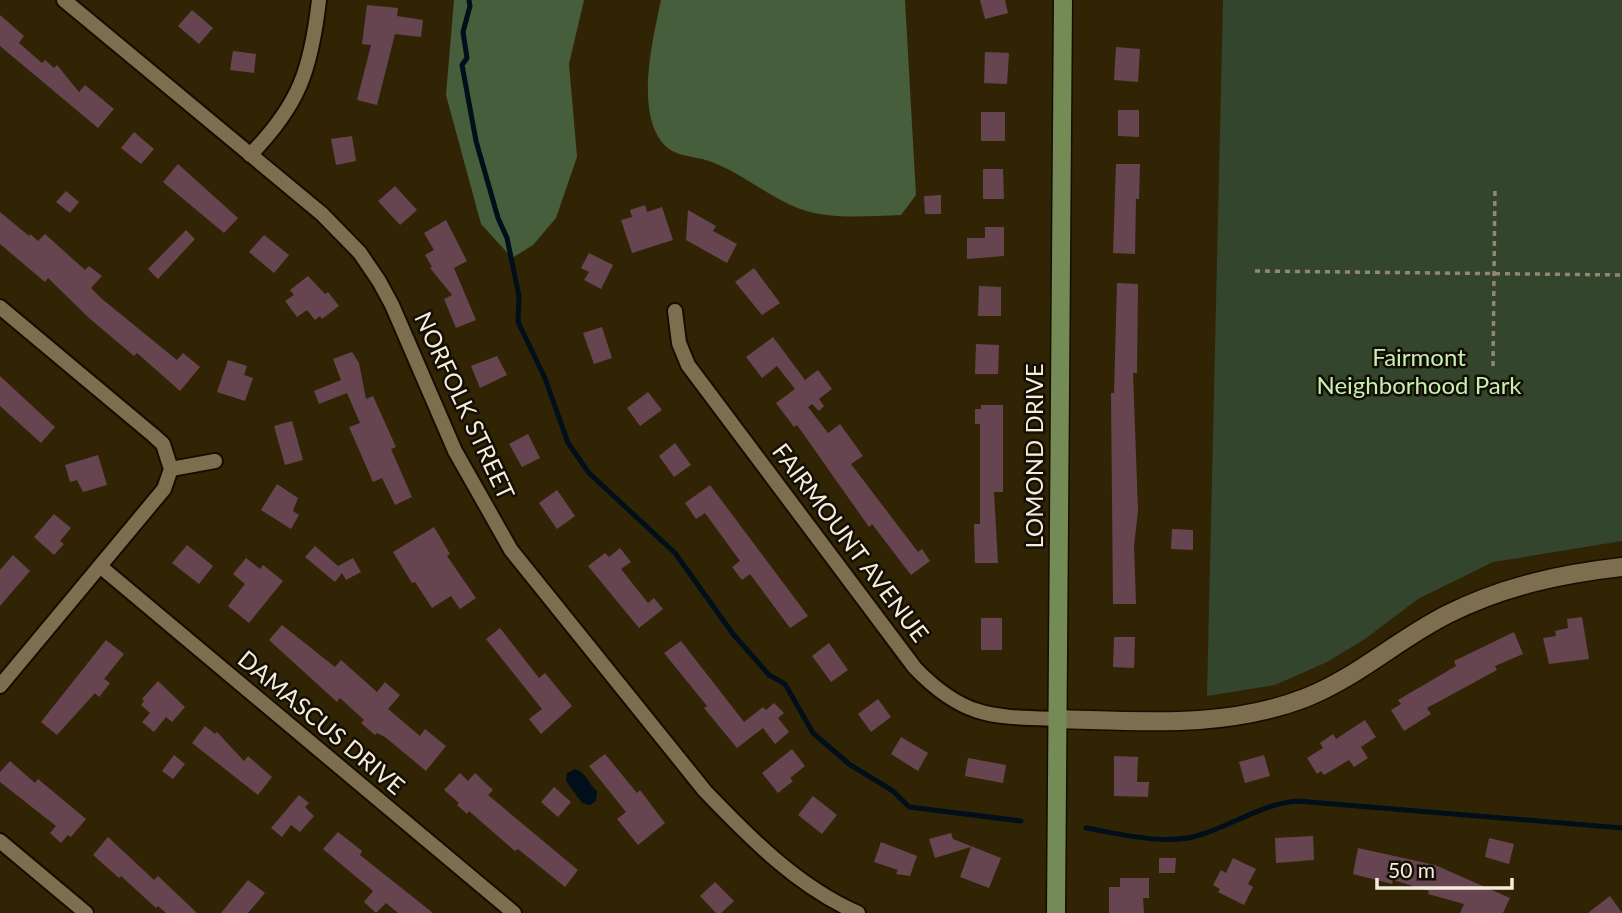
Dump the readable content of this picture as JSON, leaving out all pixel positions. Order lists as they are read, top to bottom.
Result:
{
  "streets": {
    "main road": ["LOMOND DRIVE"],
    "street": ["NORFOLK STREET", "FAIRMOUNT AVENUE", "DAMASCUS DRIVE"]
  },
  "crossings": [
    ["LOMOND DRIVE", "FAIRMOUNT AVENUE"]
  ],
  "parks": ["Fairmont Neighborhood Park"],
  "scale_bar": "50 m"
}
